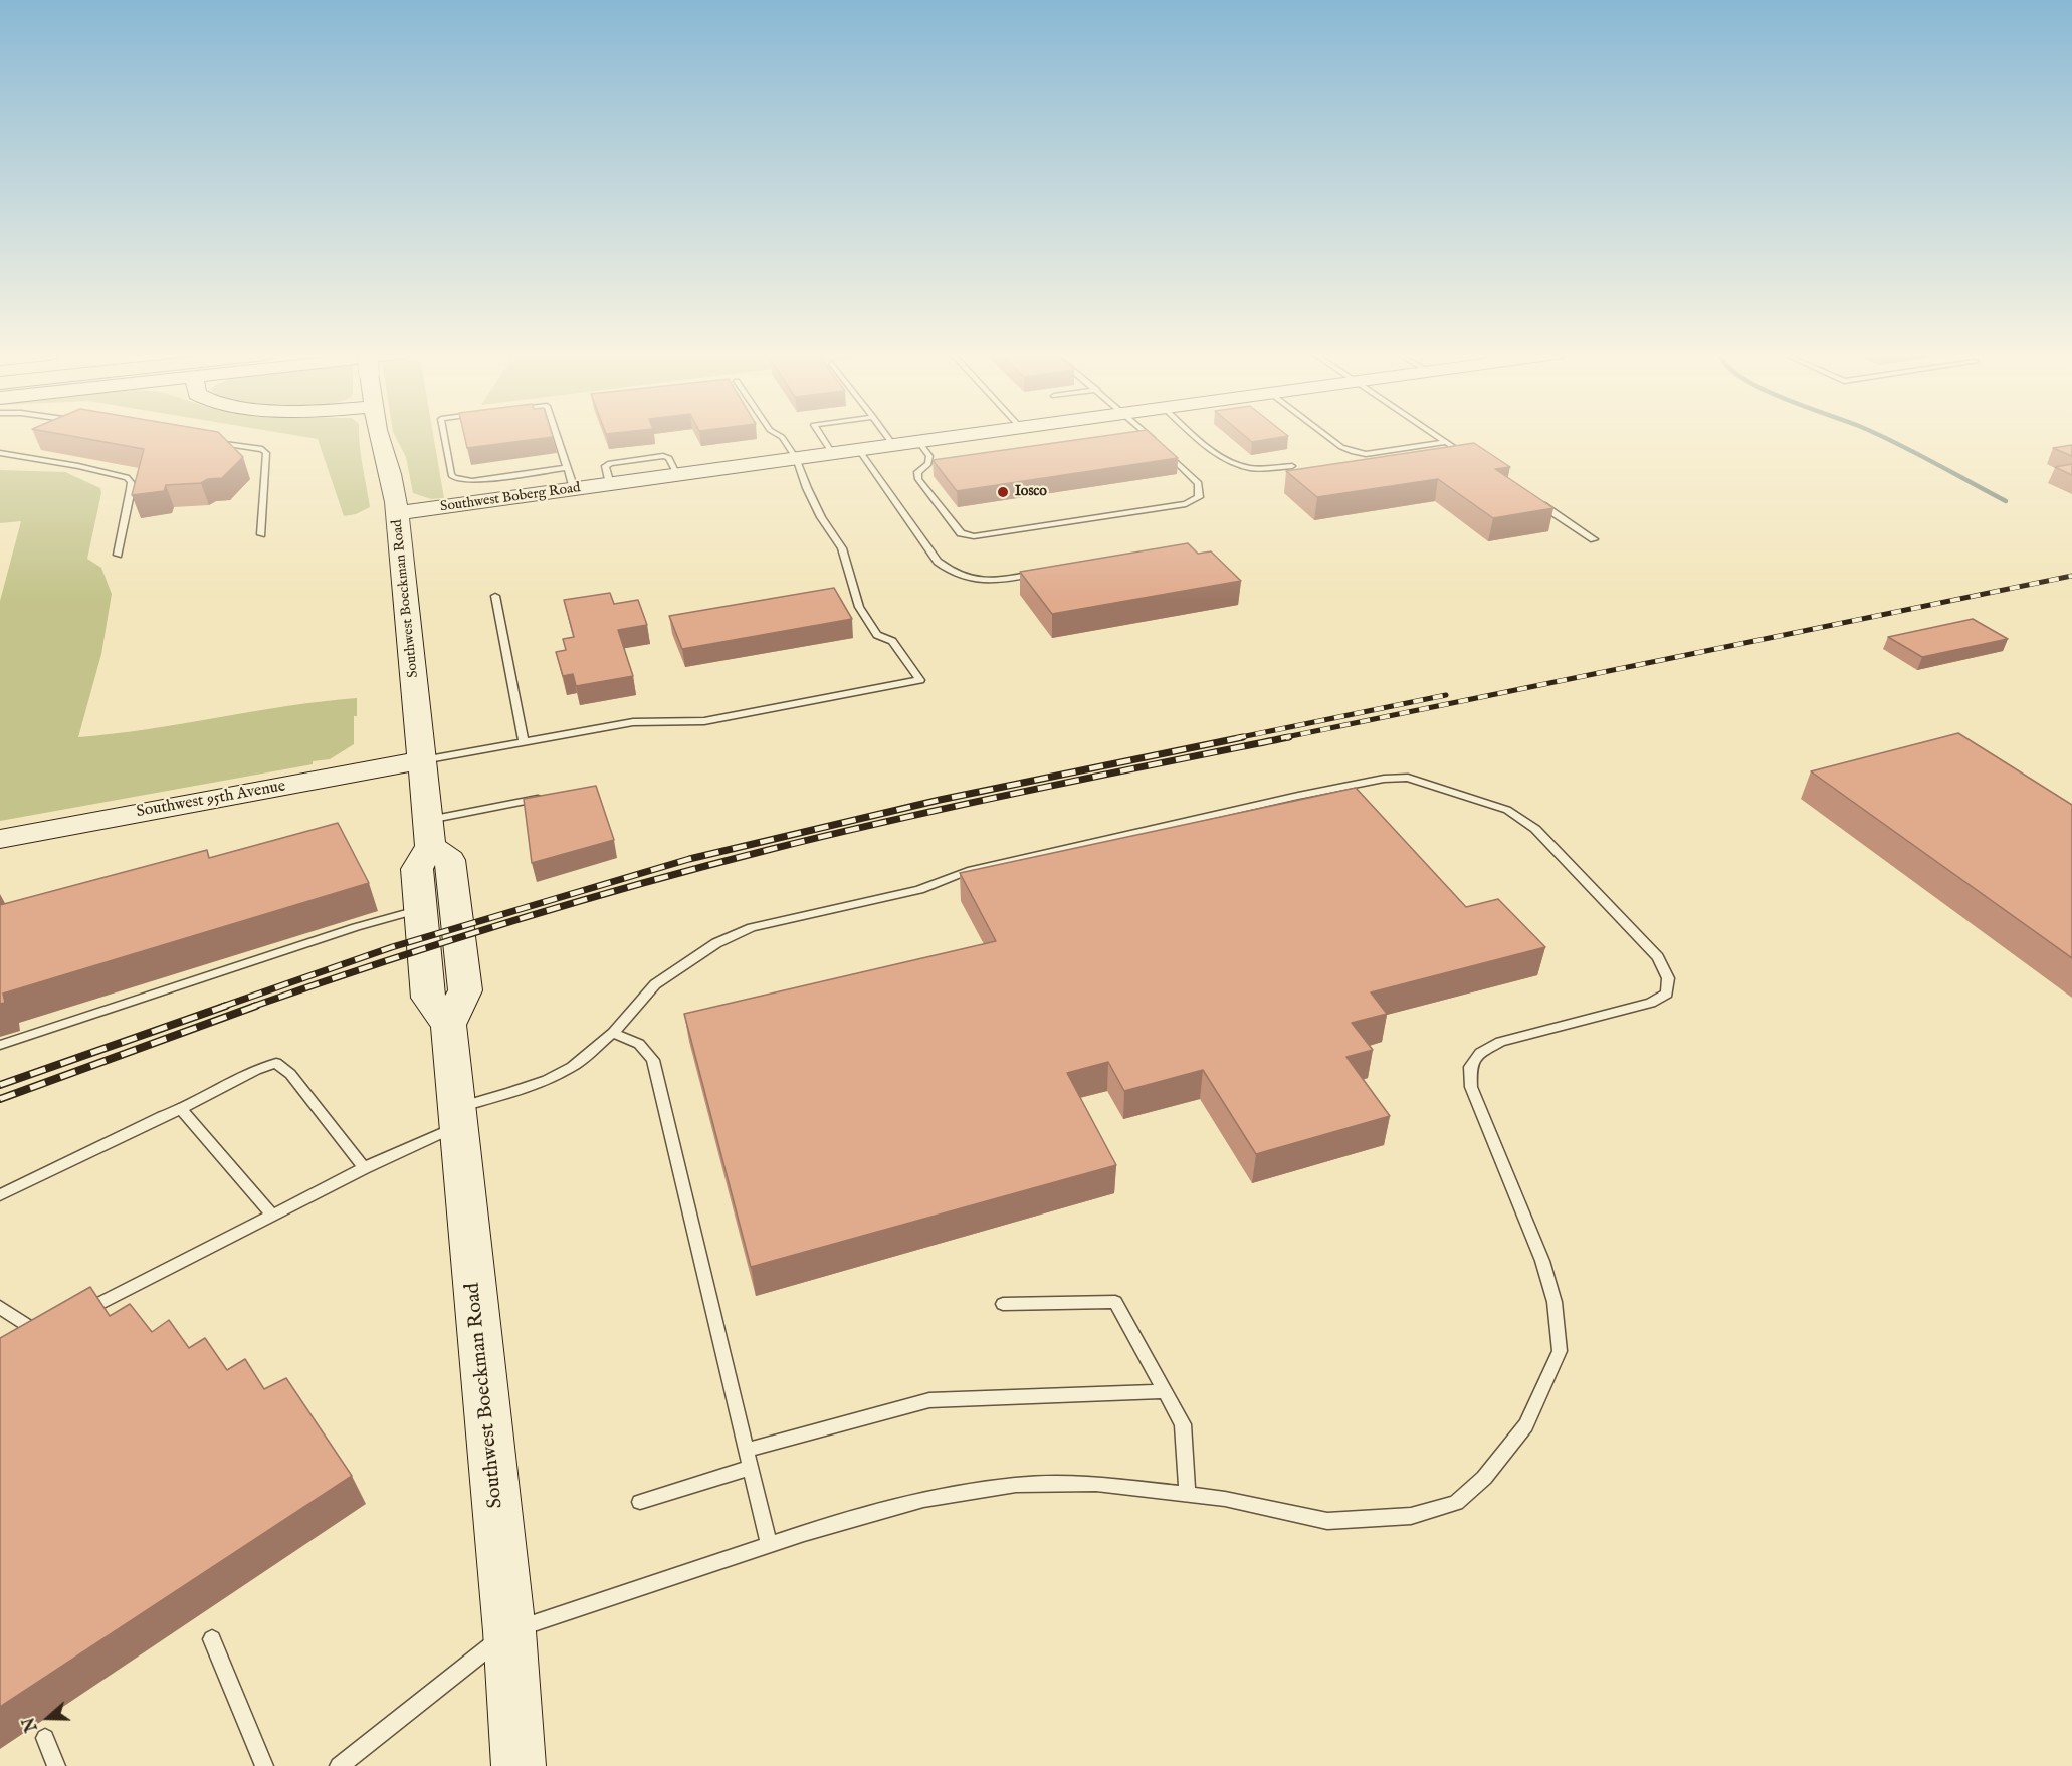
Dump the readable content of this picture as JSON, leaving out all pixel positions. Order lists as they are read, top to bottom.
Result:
{
  "streets": {
    "main road": ["Southwest Boberg Road", "Southwest Boeckman Road", "Southwest 95th Avenue"]
  },
  "crossings": [
    ["Southwest Boberg Road", "Southwest Boeckman Road"],
    ["Southwest Boeckman Road", "Southwest 95th Avenue"]
  ],
  "places": ["Iosco"],
  "north": "left"
}
